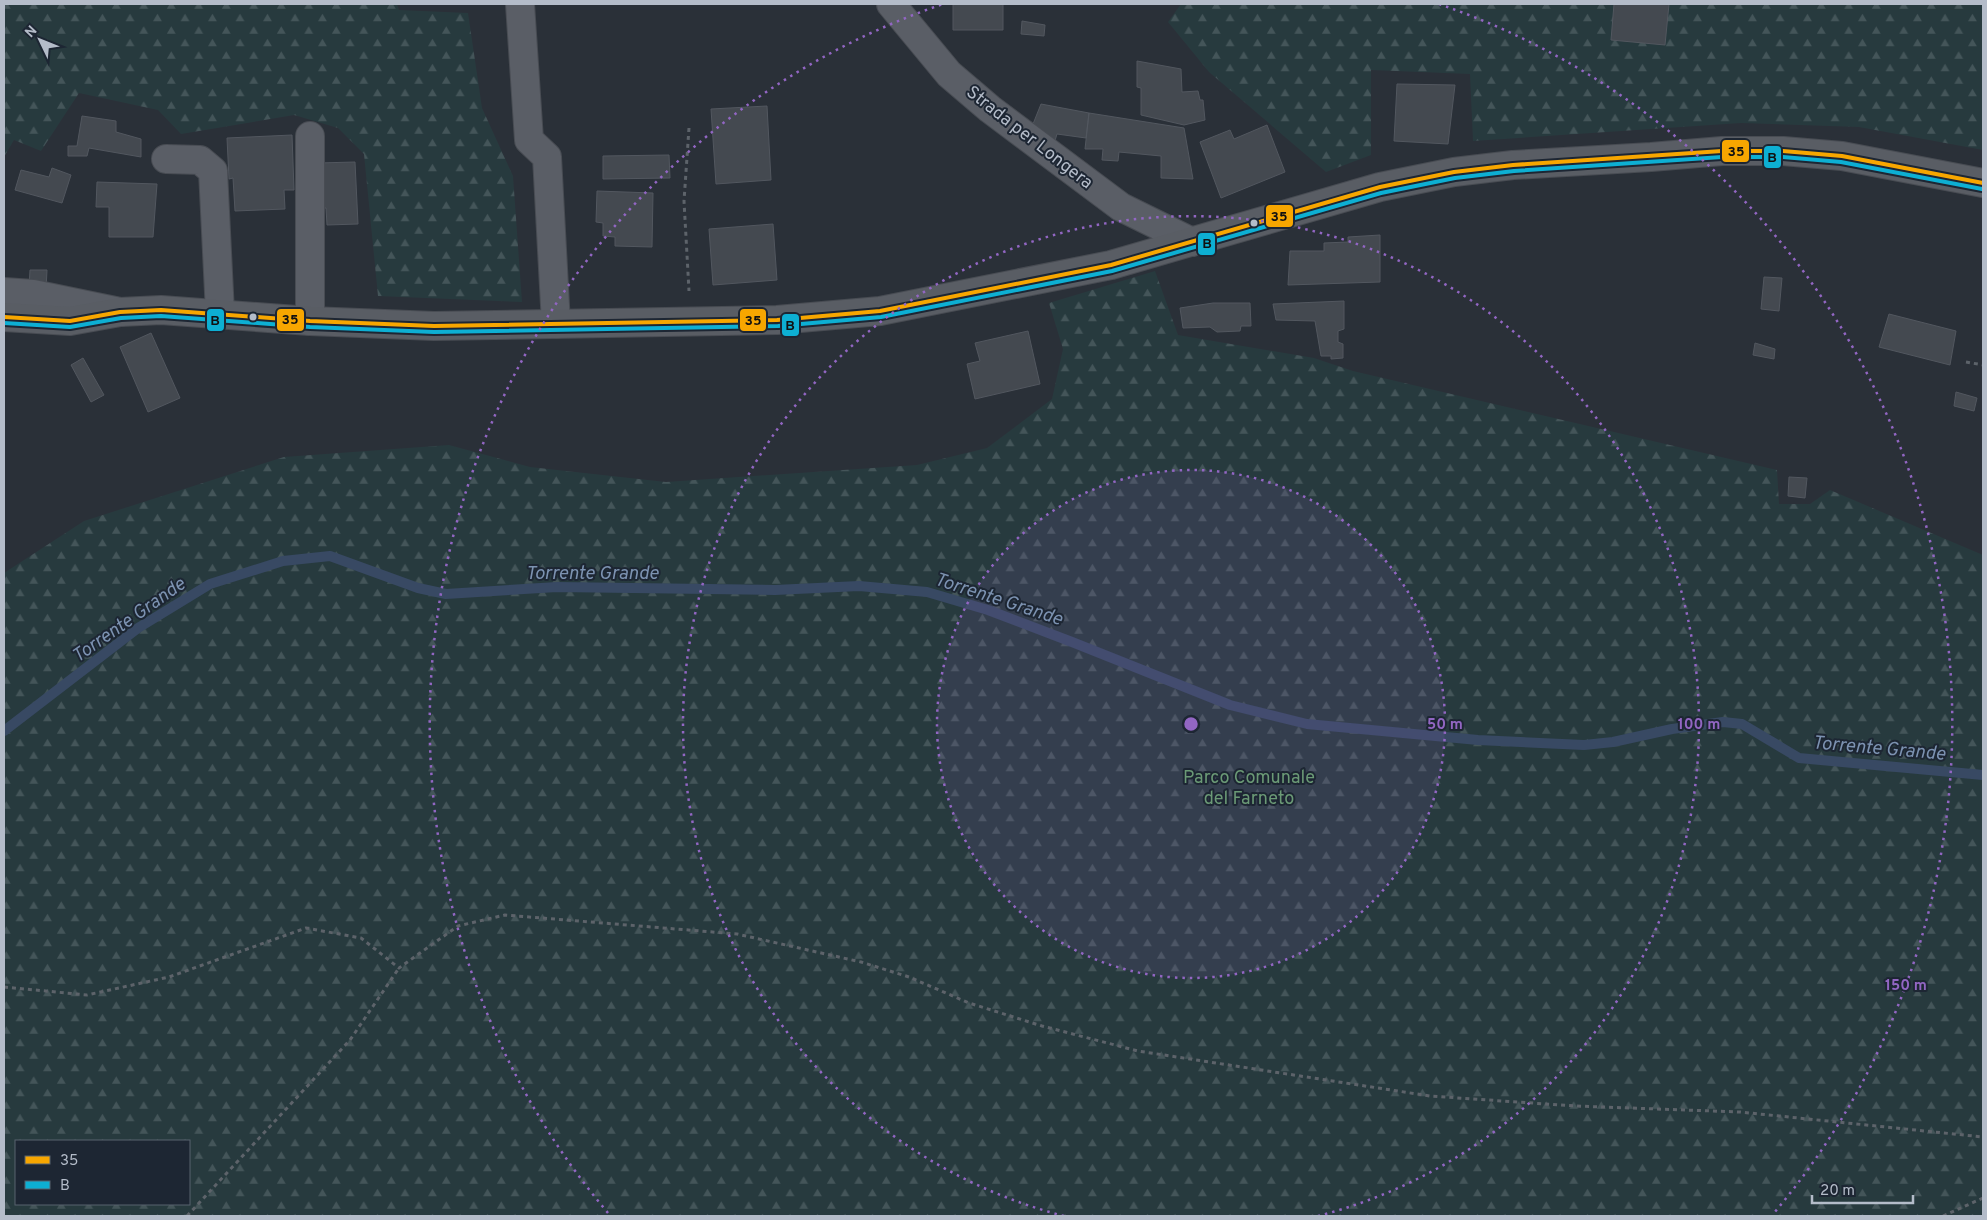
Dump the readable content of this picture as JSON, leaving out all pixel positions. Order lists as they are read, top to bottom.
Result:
{
  "streets": {
    "street": ["Strada per Longera"]
  },
  "water": ["Torrente Grande"],
  "parks": ["Parco Comunale del Farneto"],
  "lines": ["transit line 35", "transit line B"],
  "legend": ["35", "B"],
  "scale_bar": "20 m",
  "north": "top left",
  "rings": ["50 m", "100 m", "150 m"]
}
